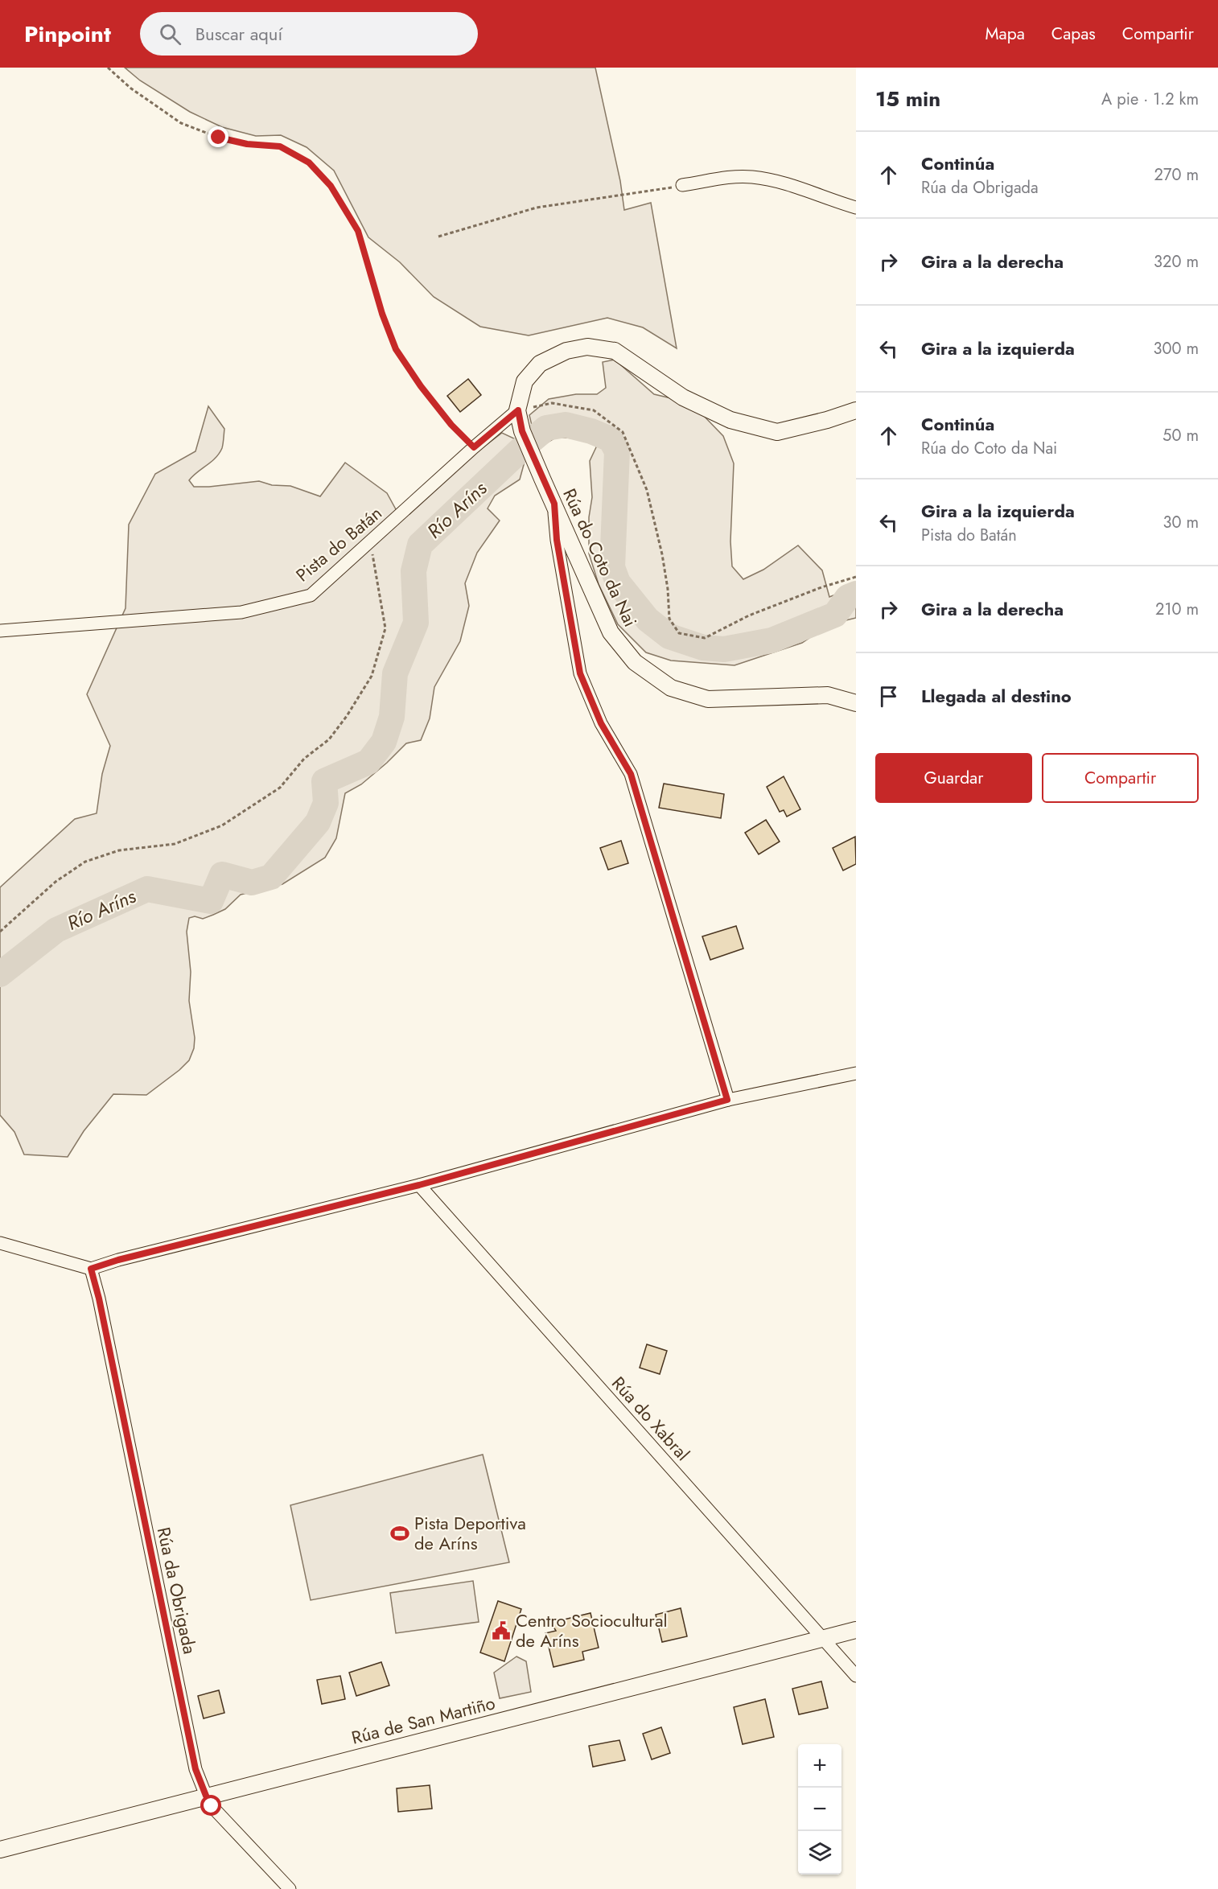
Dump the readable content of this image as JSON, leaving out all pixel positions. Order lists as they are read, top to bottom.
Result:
{
  "streets": {
    "street": [
      "Pista do Batán",
      "Rúa do Coto da Nai",
      "Rúa do Xabral",
      "Rúa da Obrigada",
      "Rúa de San Martiño"
    ]
  },
  "crossings": [
    ["Pista do Batán", "Rúa do Coto da Nai"],
    ["Rúa do Xabral", "Rúa de San Martiño"],
    ["Rúa da Obrigada", "Rúa de San Martiño"]
  ],
  "water": ["Río Aríns"],
  "places": {
    "sports": ["Pista Deportiva de Aríns"],
    "public building": ["Centro Sociocultural de Aríns"]
  },
  "page": {
    "header": "Pinpoint",
    "search": "Buscar aquí",
    "nav": ["Mapa", "Capas", "Compartir"],
    "heading": ["15 min", "A pie · 1.2 km"],
    "list": [
      ["Continúa", "Rúa da Obrigada", "270 m"],
      ["Gira a la derecha", "320 m"],
      ["Gira a la izquierda", "300 m"],
      ["Continúa", "Rúa do Coto da Nai", "50 m"],
      ["Gira a la izquierda", "Pista do Batán", "30 m"],
      ["Gira a la derecha", "210 m"],
      "Llegada al destino"
    ],
    "buttons": ["Guardar", "Compartir"],
    "map_buttons": ["+", "−"]
  }
}
